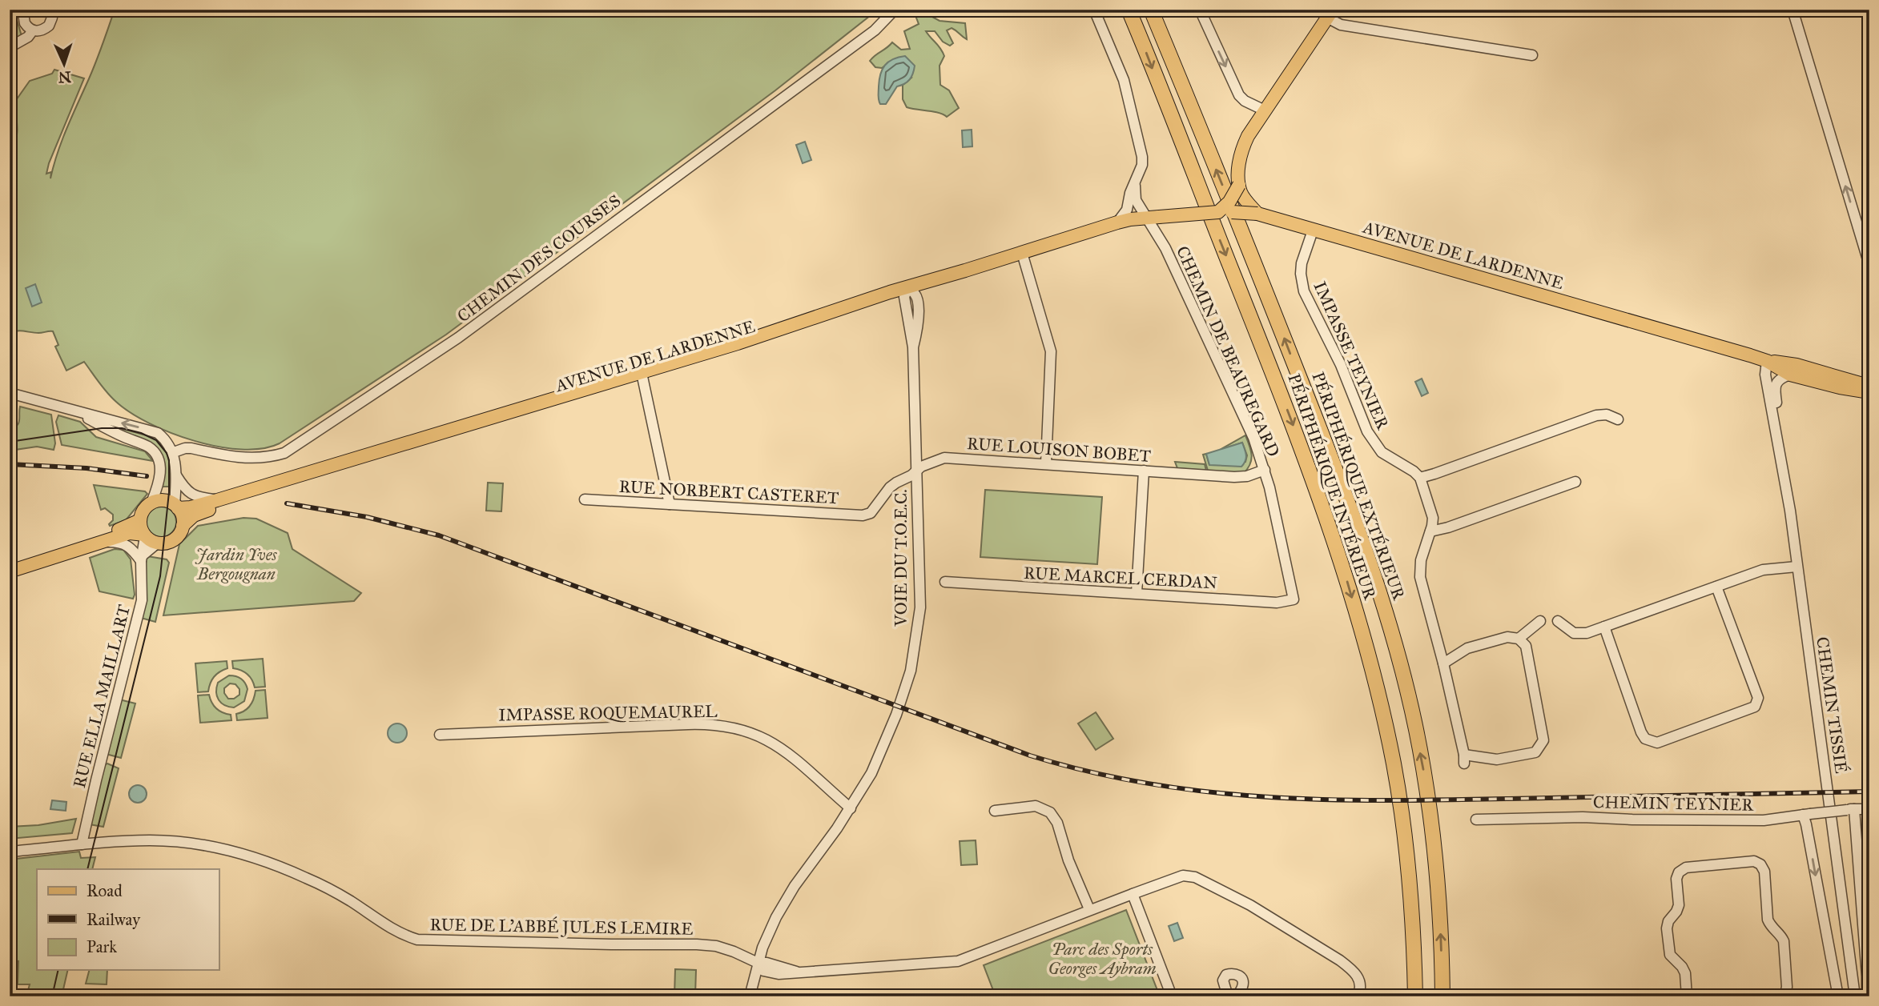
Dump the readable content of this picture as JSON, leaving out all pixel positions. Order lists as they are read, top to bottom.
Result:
{
  "streets": {
    "highway": ["PÉRIPHÉRIQUE EXTÉRIEUR", "PÉRIPHÉRIQUE INTÉRIEUR"],
    "main road": ["AVENUE DE LARDENNE"],
    "street": [
      "CHEMIN DES COURSES",
      "CHEMIN DE BEAUREGARD",
      "IMPASSE TEYNIER",
      "RUE LOUISON BOBET",
      "RUE NORBERT CASTERET",
      "VOIE DU T.O.E.C.",
      "RUE MARCEL CERDAN",
      "RUE ELLA MAILLART",
      "CHEMIN TISSIÉ",
      "IMPASSE ROQUEMAUREL",
      "CHEMIN TEYNIER",
      "RUE DE L'ABBÉ JULES LEMIRE"
    ]
  },
  "crossings": [
    ["AVENUE DE LARDENNE", "CHEMIN DE BEAUREGARD"],
    ["AVENUE DE LARDENNE", "IMPASSE TEYNIER"],
    ["AVENUE DE LARDENNE", "VOIE DU T.O.E.C."],
    ["AVENUE DE LARDENNE", "RUE ELLA MAILLART"],
    ["AVENUE DE LARDENNE", "CHEMIN TISSIÉ"],
    ["CHEMIN DE BEAUREGARD", "RUE LOUISON BOBET"],
    ["CHEMIN DE BEAUREGARD", "RUE MARCEL CERDAN"],
    ["RUE LOUISON BOBET", "RUE NORBERT CASTERET"],
    ["RUE LOUISON BOBET", "VOIE DU T.O.E.C."],
    ["VOIE DU T.O.E.C.", "IMPASSE ROQUEMAUREL"],
    ["VOIE DU T.O.E.C.", "RUE DE L'ABBÉ JULES LEMIRE"],
    ["RUE ELLA MAILLART", "RUE DE L'ABBÉ JULES LEMIRE"]
  ],
  "one_way": ["PÉRIPHÉRIQUE EXTÉRIEUR", "PÉRIPHÉRIQUE INTÉRIEUR"],
  "parks": ["Jardin Yves Bergougnan", "Parc des Sports Georges Aybram"],
  "legend": ["Road", "Railway", "Park"],
  "north": "bottom"
}
